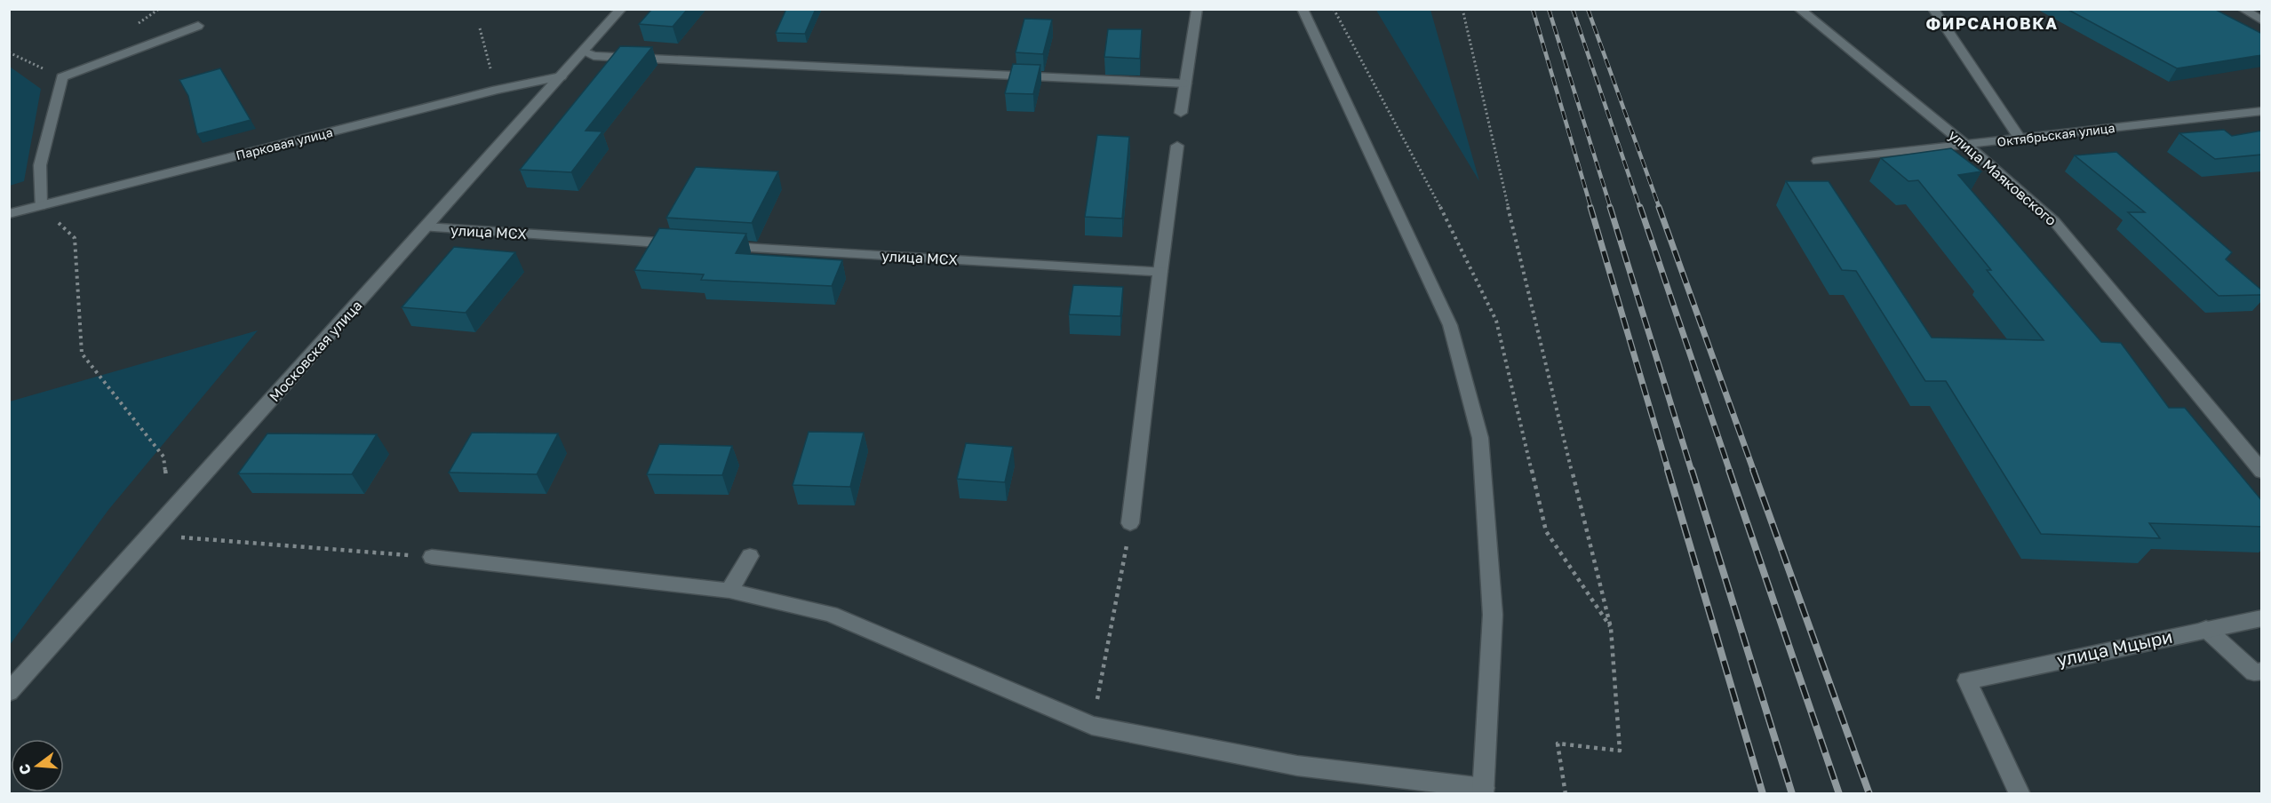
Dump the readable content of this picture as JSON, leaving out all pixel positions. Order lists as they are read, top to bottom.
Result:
{
  "streets": {
    "street": [
      "Октябрьская улица",
      "Парковая улица",
      "улица Маяковского",
      "улица МСХ",
      "Московская улица",
      "улица Мцыри"
    ]
  },
  "crossings": [
    ["Октябрьская улица", "улица Маяковского"],
    ["Парковая улица", "Московская улица"],
    ["улица МСХ", "Московская улица"]
  ],
  "districts": ["ФИРСАНОВКА"],
  "north": "left"
}
